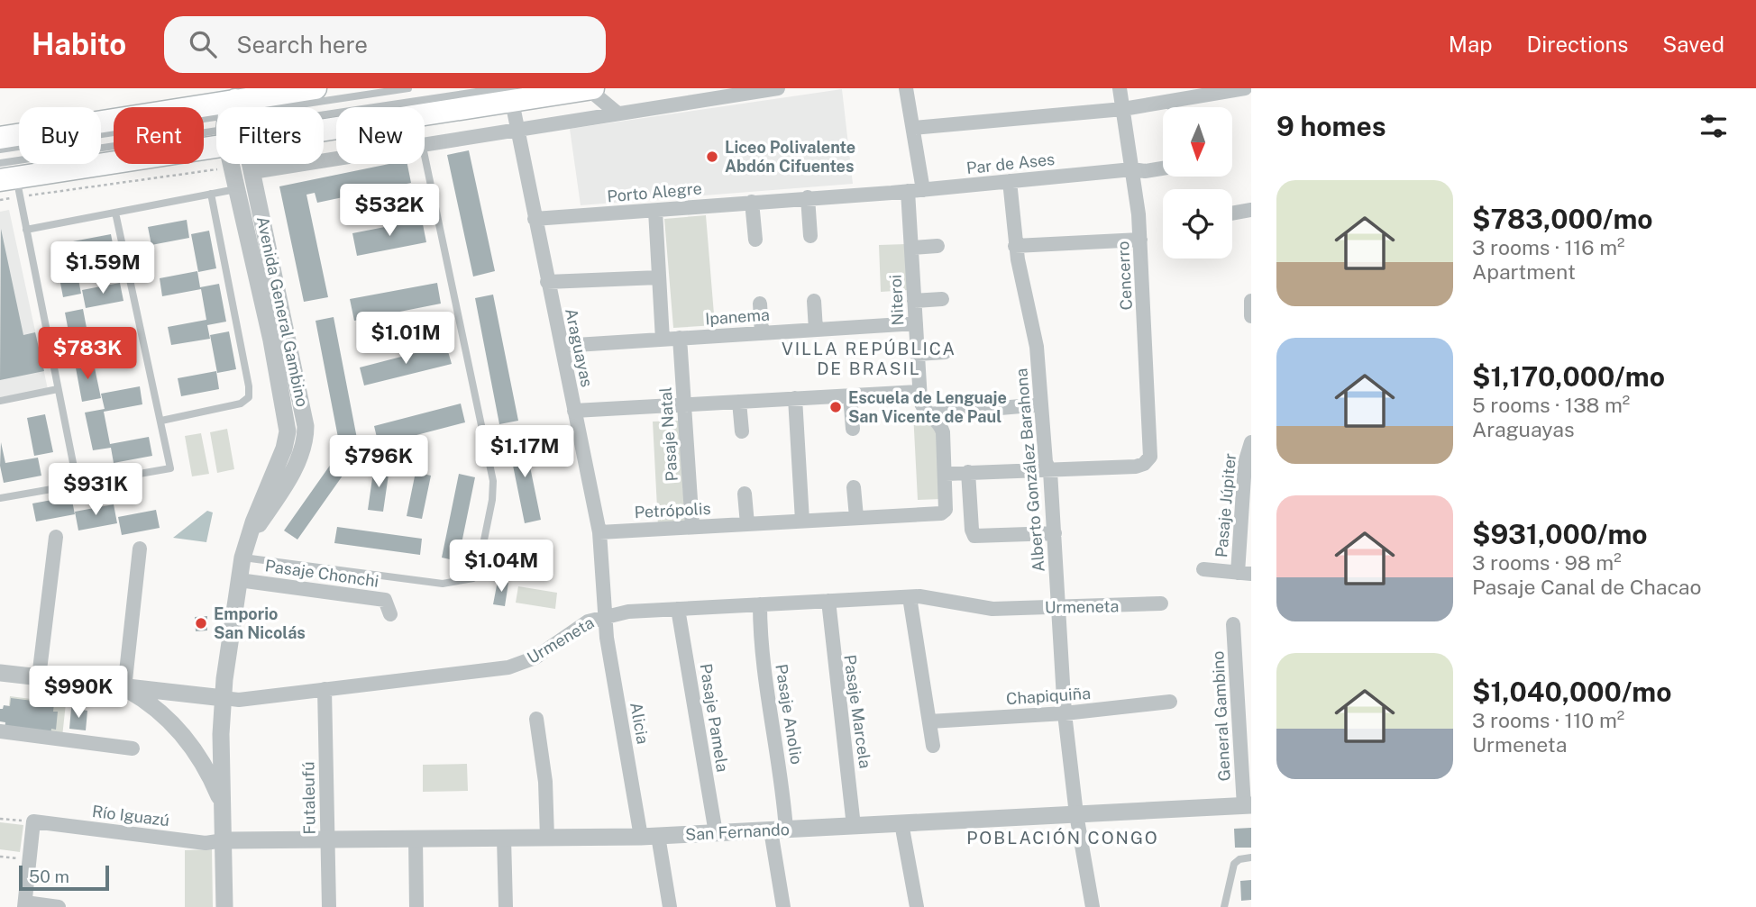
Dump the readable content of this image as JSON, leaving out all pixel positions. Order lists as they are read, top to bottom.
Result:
{
  "streets": {
    "street": [
      "Par de Ases",
      "Porto Alegre",
      "Cencerro",
      "Niteroi",
      "Avenida General Gambino",
      "Ipanema",
      "Araguayas",
      "Pasaje Natal",
      "Alberto González Barahona",
      "Pasaje Júpiter",
      "Petrópolis",
      "Pasaje Chonchi",
      "Urmeneta",
      "Chapiquiña",
      "Pasaje Marcela",
      "Pasaje Anolio",
      "General Gambino",
      "Pasaje Pamela",
      "Alicia",
      "Futaleufú",
      "Río Iguazú",
      "San Fernando"
    ]
  },
  "crossings": [
    ["Par de Ases", "Porto Alegre"],
    ["Par de Ases", "Cencerro"],
    ["Par de Ases", "Niteroi"],
    ["Par de Ases", "Alberto González Barahona"],
    ["Porto Alegre", "Araguayas"],
    ["Cencerro", "Alberto González Barahona"],
    ["Niteroi", "Ipanema"],
    ["Niteroi", "Petrópolis"],
    ["Avenida General Gambino", "Pasaje Chonchi"],
    ["Avenida General Gambino", "Urmeneta"],
    ["Avenida General Gambino", "Río Iguazú"],
    ["Avenida General Gambino", "San Fernando"],
    ["Ipanema", "Araguayas"],
    ["Ipanema", "Pasaje Natal"],
    ["Araguayas", "Petrópolis"],
    ["Araguayas", "Urmeneta"],
    ["Araguayas", "Alicia"],
    ["Pasaje Natal", "Petrópolis"],
    ["Alberto González Barahona", "Urmeneta"],
    ["Alberto González Barahona", "Chapiquiña"],
    ["Alberto González Barahona", "San Fernando"],
    ["Urmeneta", "Pasaje Marcela"],
    ["Urmeneta", "Pasaje Anolio"],
    ["Urmeneta", "Pasaje Pamela"],
    ["Urmeneta", "Alicia"],
    ["Urmeneta", "Futaleufú"],
    ["Pasaje Marcela", "San Fernando"],
    ["Pasaje Anolio", "San Fernando"],
    ["General Gambino", "San Fernando"],
    ["Pasaje Pamela", "San Fernando"],
    ["Alicia", "San Fernando"],
    ["Futaleufú", "San Fernando"],
    ["Río Iguazú", "San Fernando"]
  ],
  "districts": ["VILLA REPÚBLICA DE BRASIL", "POBLACIÓN CONGO"],
  "places": ["Liceo Polivalente Abdón Cifuentes", "Escuela de Lenguaje San Vicente de Paul", "Emporio San Nicolás"],
  "scale_bar": "50 m",
  "north": "bottom",
  "page": {
    "header": "Habito",
    "search": "Search here",
    "nav": ["Map", "Directions", "Saved"],
    "heading": "9 homes",
    "chip": [
      "Buy",
      "Rent",
      "Filters",
      "New"
    ],
    "list": [
      {
        "name": "$783,000/mo",
        "note": "3 rooms · 116 m² · Apartment"
      },
      {
        "name": "$1,170,000/mo",
        "note": "5 rooms · 138 m² · Araguayas"
      },
      {
        "name": "$931,000/mo",
        "note": "3 rooms · 98 m² · Pasaje Canal de Chacao"
      },
      {
        "name": "$1,040,000/mo",
        "note": "3 rooms · 110 m² · Urmeneta"
      }
    ],
    "price": [
      "$532K",
      "$1.59M",
      "$1.01M",
      "$783K",
      "$1.17M",
      "$796K",
      "$931K",
      "$1.04M",
      "$990K"
    ],
    "scale": "50 m"
  }
}
